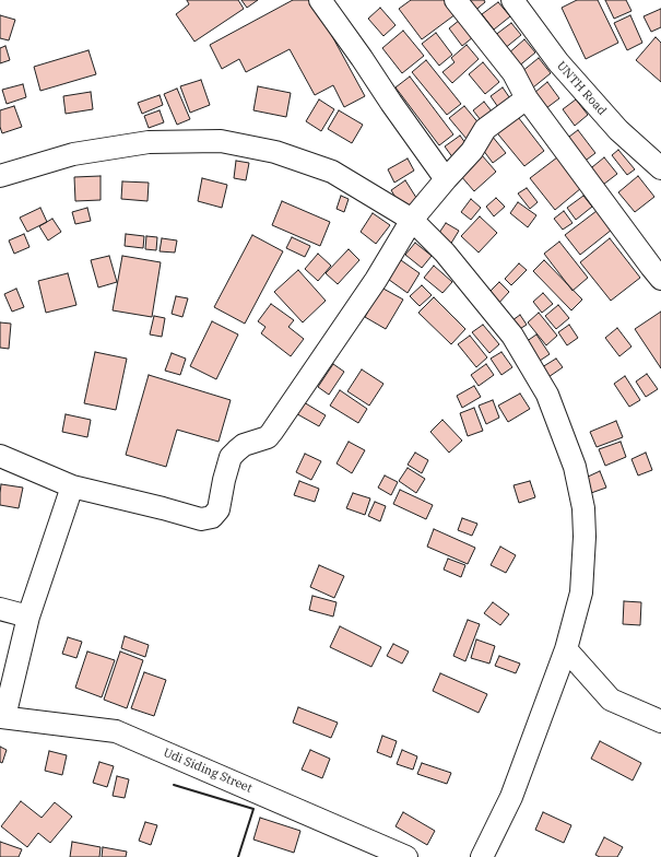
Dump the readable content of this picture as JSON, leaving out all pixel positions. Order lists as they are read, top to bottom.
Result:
{
  "streets": {
    "street": ["UNTH Road", "Udi Siding Street"]
  }
}
